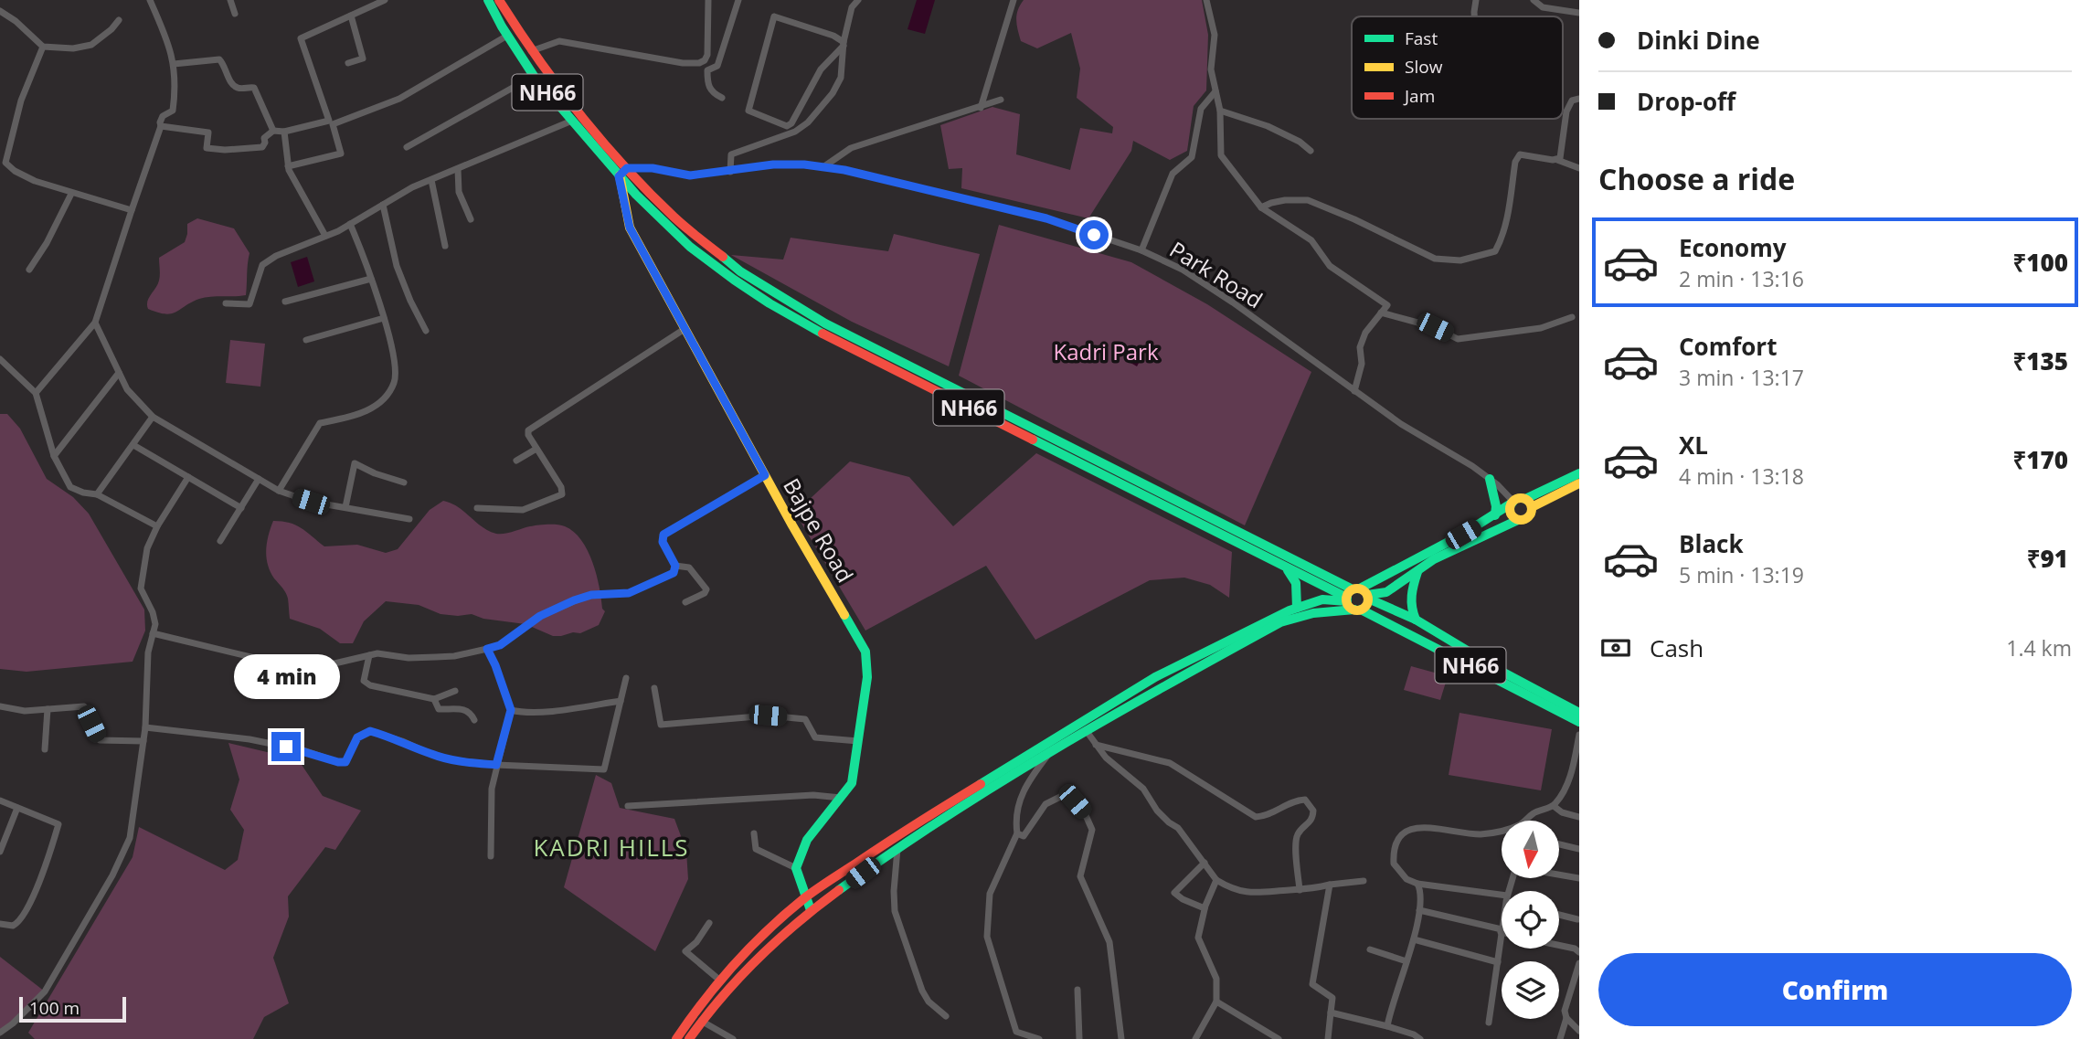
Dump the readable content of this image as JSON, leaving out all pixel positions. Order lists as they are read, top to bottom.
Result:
{
  "streets": {
    "main road": ["NH66", "Bajpe Road"],
    "street": ["Park Road"]
  },
  "crossings": [
    ["NH66", "Park Road"],
    ["NH66", "Bajpe Road"]
  ],
  "districts": ["KADRI HILLS"],
  "parks": ["Kadri Park"],
  "legend": ["Fast", "Slow", "Jam"],
  "scale_bar": "100 m",
  "north": "bottom",
  "page": {
    "banner": ["Dinki Dine", "Drop-off"],
    "heading": "Choose a ride",
    "list": [
      {
        "name": "Economy",
        "note": "2 min · 13:16",
        "value": "₹100"
      },
      {
        "name": "Comfort",
        "note": "3 min · 13:17",
        "value": "₹135"
      },
      {
        "name": "XL",
        "note": "4 min · 13:18",
        "value": "₹170"
      },
      {
        "name": "Black",
        "note": "5 min · 13:19",
        "value": "₹91"
      }
    ],
    "pay": ["Cash", "1.4 km"],
    "bubble": "4 min",
    "buttons": "Confirm",
    "scale": "100 m"
  }
}
